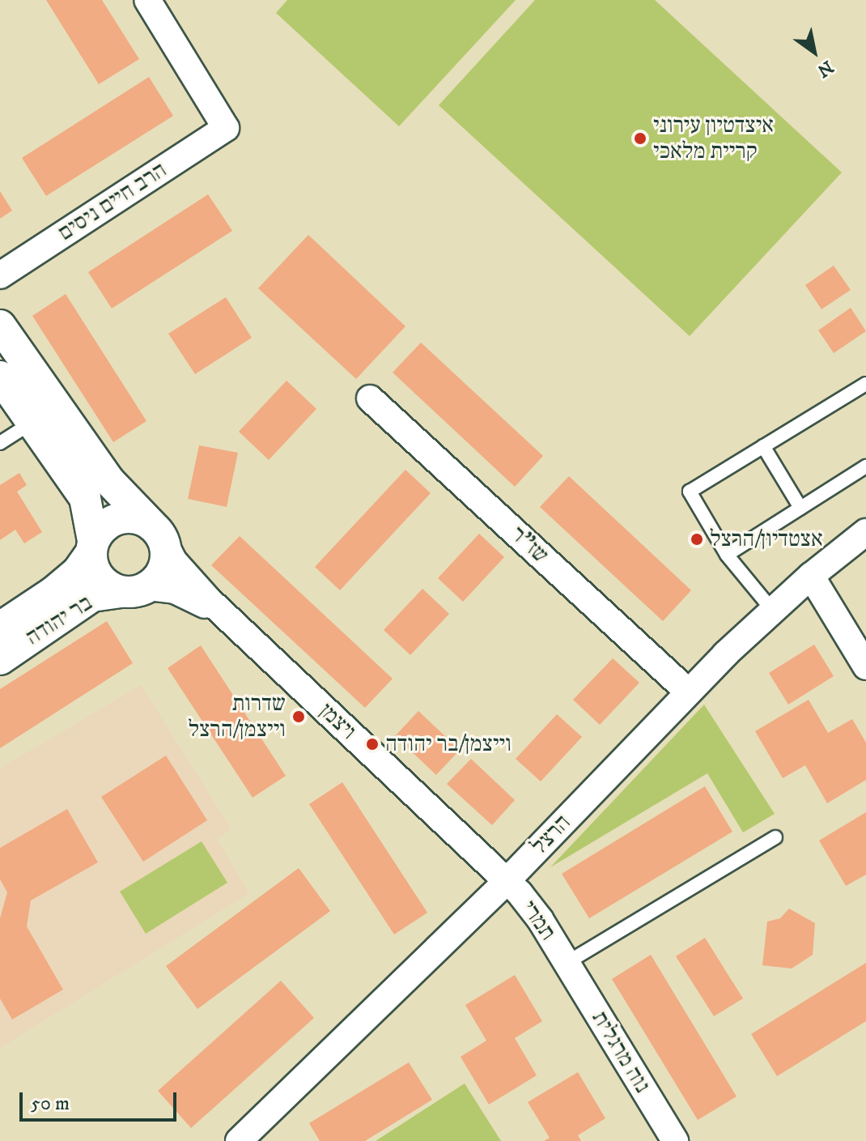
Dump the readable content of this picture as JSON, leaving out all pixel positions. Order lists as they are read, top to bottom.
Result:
{
  "streets": {
    "street": [
      "הרב חיים ניסים",
      "שז\"ר",
      "בר יהודה",
      "ויצמן",
      "הרצל",
      "תמרי",
      "נוה מרגלית"
    ]
  },
  "crossings": [
    ["שז\"ר", "הרצל"],
    ["בר יהודה", "ויצמן"],
    ["ויצמן", "הרצל"],
    ["ויצמן", "תמרי"],
    ["הרצל", "תמרי"],
    ["תמרי", "נוה מרגלית"]
  ],
  "places": [
    "איצדטיון עירוני קריית מלאכי",
    "אצטדיון/הרצל",
    "שדרות וייצמן/הרצל",
    "וייצמן/בר יהודה"
  ],
  "scale_bar": "50 m",
  "north": "bottom right"
}
